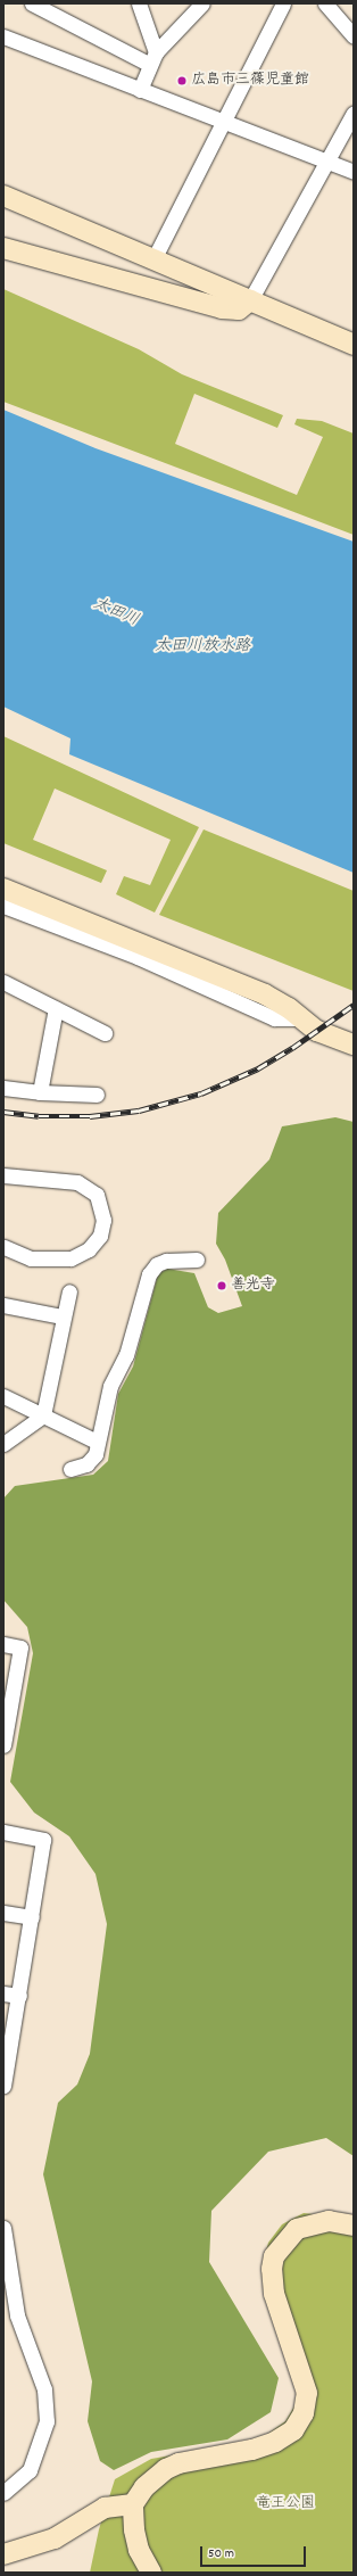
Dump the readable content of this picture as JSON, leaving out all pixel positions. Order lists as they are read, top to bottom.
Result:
{
  "water": ["太田川", "太田川放水路"],
  "parks": ["竜王公園"],
  "places": ["広島市三篠児童館", "善光寺"],
  "scale_bar": "50 m"
}
